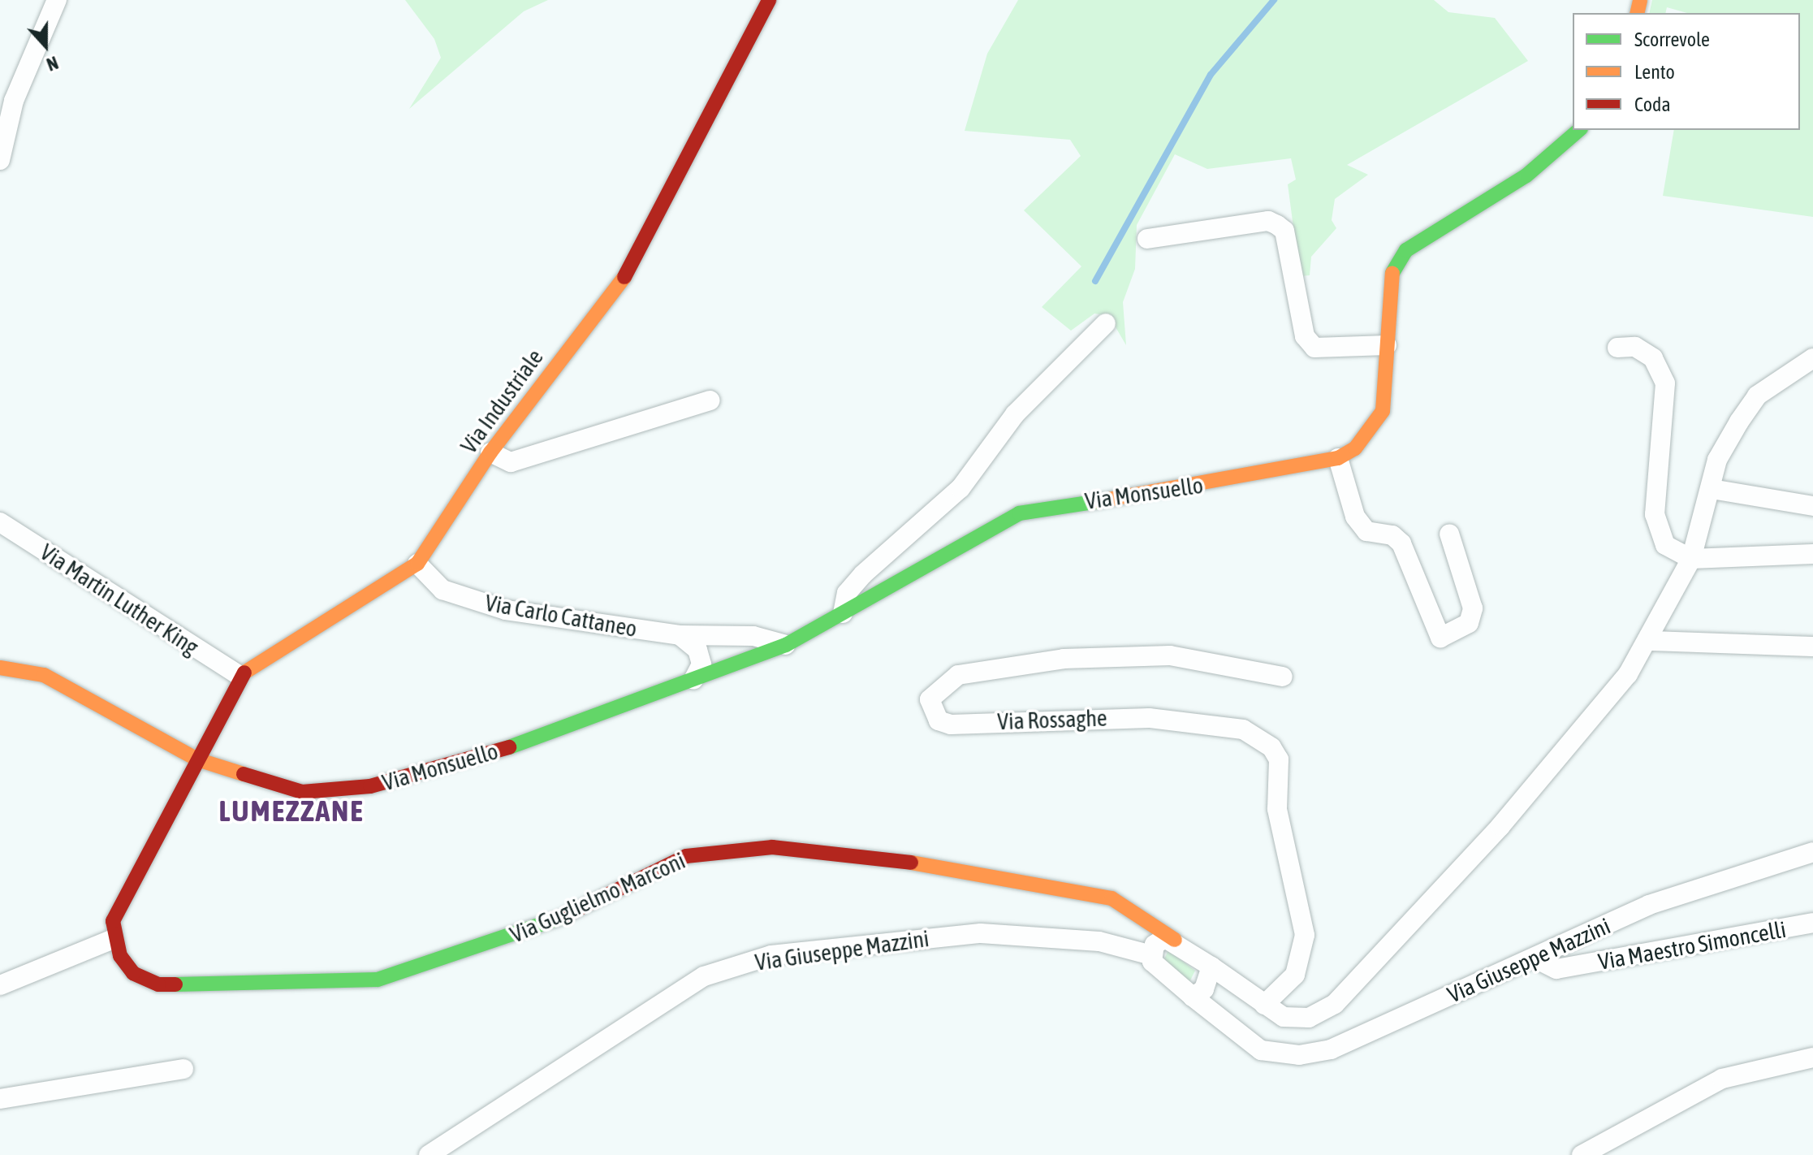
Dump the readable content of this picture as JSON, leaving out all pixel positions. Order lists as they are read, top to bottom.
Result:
{
  "streets": {
    "street": [
      "Via Industriale",
      "Via Monsuello",
      "Via Martin Luther King",
      "Via Carlo Cattaneo",
      "Via Rossaghe",
      "Via Guglielmo Marconi",
      "Via Maestro Simoncelli",
      "Via Giuseppe Mazzini"
    ]
  },
  "crossings": [
    ["Via Industriale", "Via Martin Luther King"],
    ["Via Industriale", "Via Carlo Cattaneo"],
    ["Via Monsuello", "Via Carlo Cattaneo"],
    ["Via Guglielmo Marconi", "Via Giuseppe Mazzini"],
    ["Via Maestro Simoncelli", "Via Giuseppe Mazzini"]
  ],
  "districts": ["LUMEZZANE"],
  "legend": ["Scorrevole", "Lento", "Coda"],
  "north": "bottom"
}
